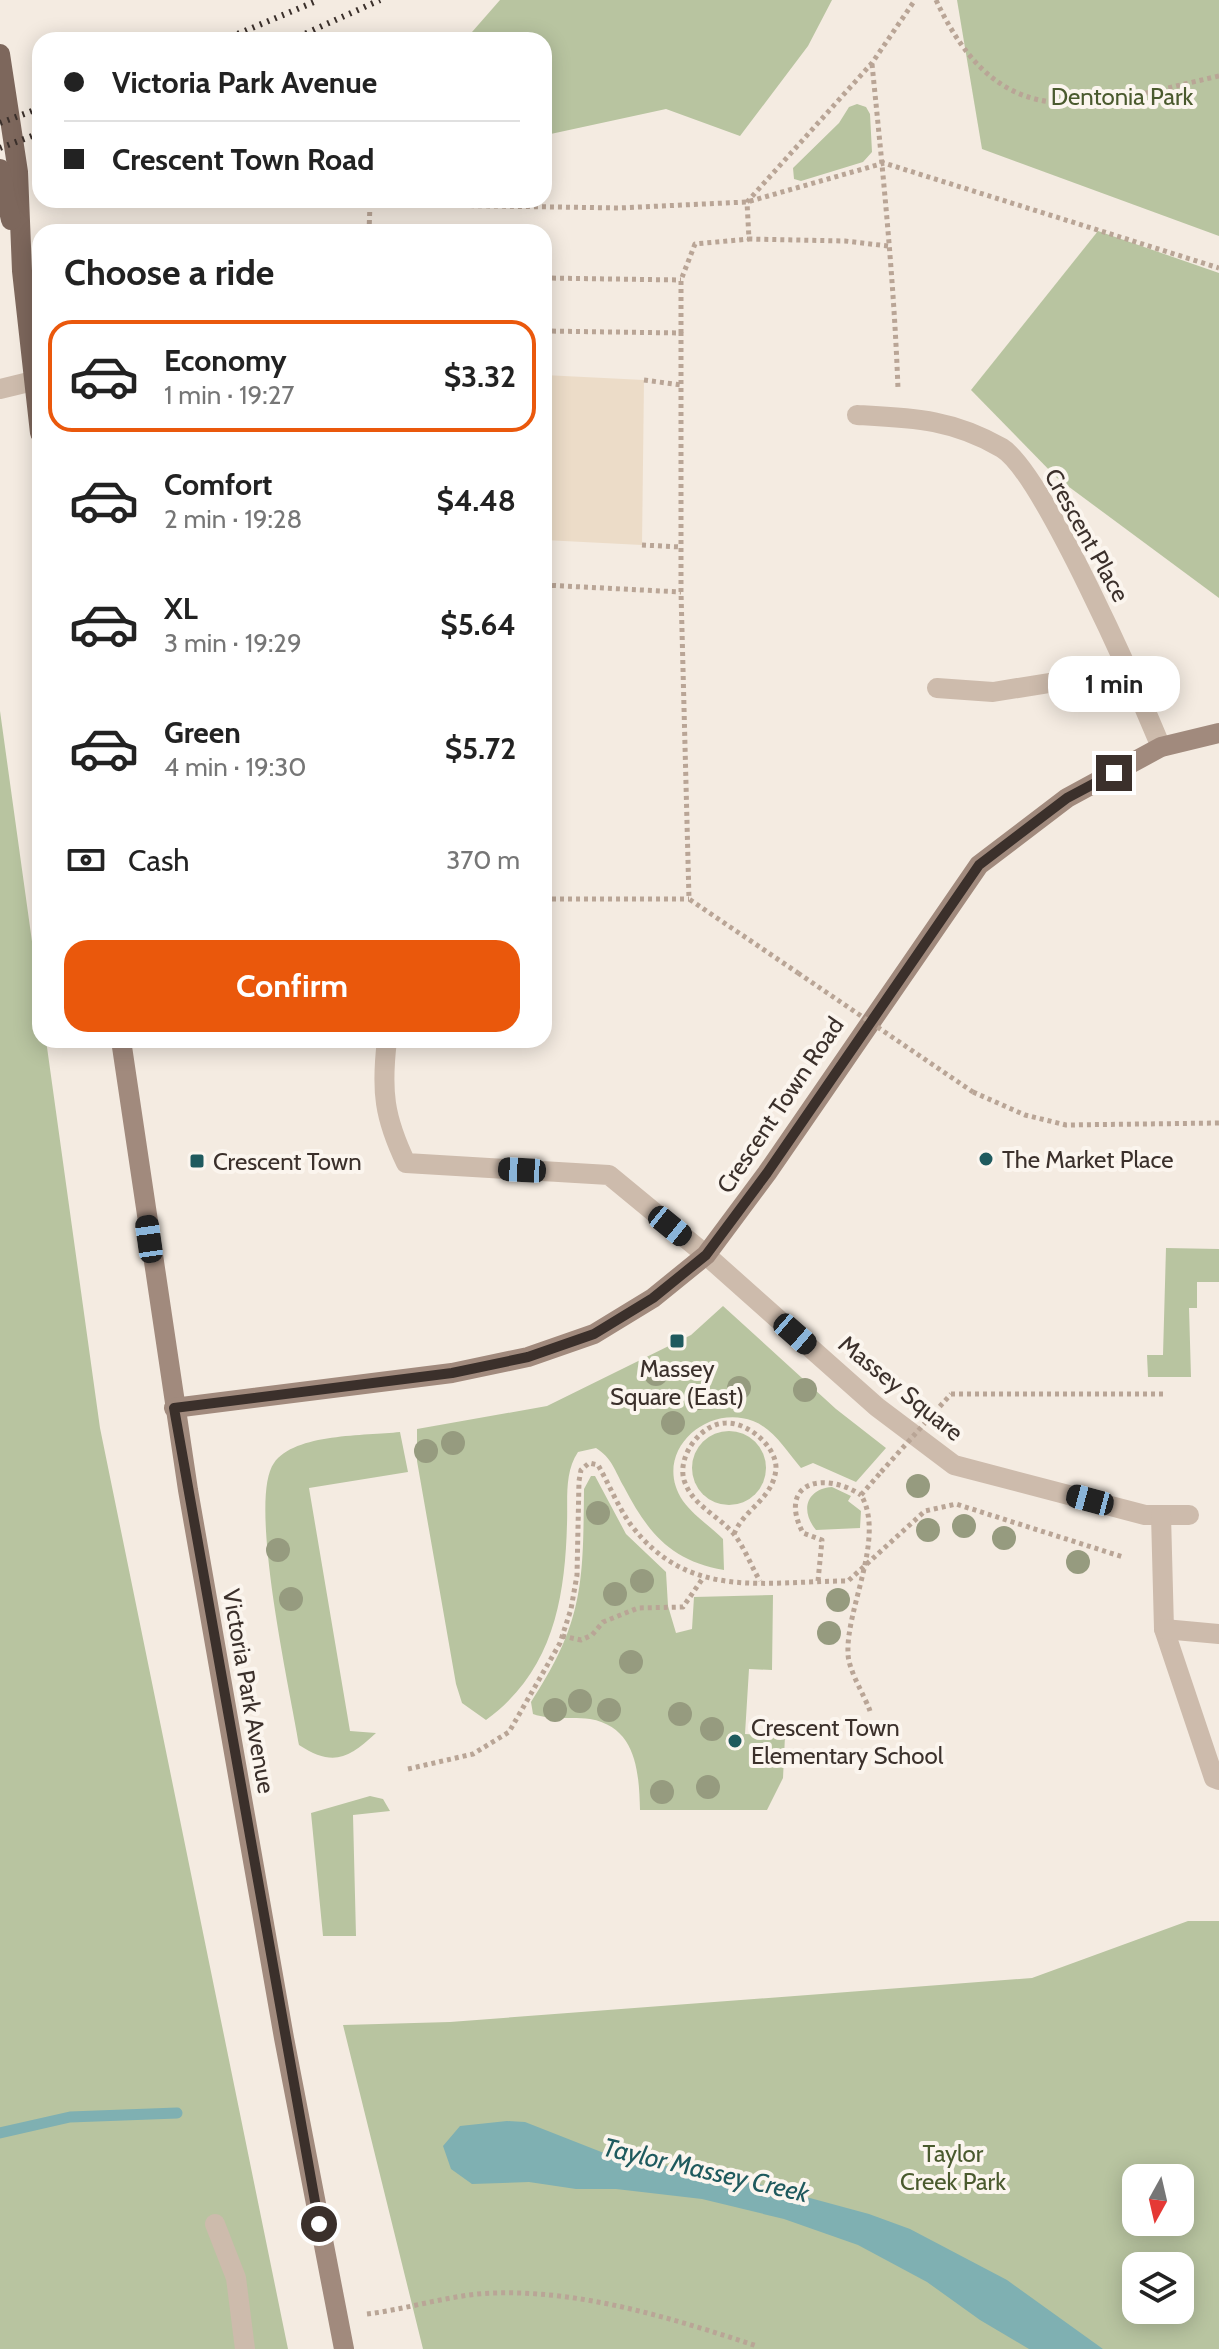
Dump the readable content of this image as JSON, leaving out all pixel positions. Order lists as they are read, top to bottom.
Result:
{
  "streets": {
    "street": ["Crescent Town Road", "Victoria Park Avenue"],
    "lane": ["Crescent Place", "Massey Square"]
  },
  "crossings": [
    ["Crescent Place", "Crescent Town Road"],
    ["Crescent Town Road", "Massey Square"],
    ["Crescent Town Road", "Victoria Park Avenue"]
  ],
  "water": ["Taylor Massey Creek"],
  "parks": ["Dentonia Park", "Taylor Creek Park"],
  "places": {
    "other": ["The Market Place", "Crescent Town Elementary School"],
    "transit": ["Crescent Town", "Massey Square (East)"]
  },
  "north": "bottom",
  "page": {
    "banner": ["Victoria Park Avenue", "Crescent Town Road"],
    "heading": "Choose a ride",
    "list": [
      {
        "name": "Economy",
        "note": "1 min · 19:27",
        "value": "$3.32"
      },
      {
        "name": "Comfort",
        "note": "2 min · 19:28",
        "value": "$4.48"
      },
      {
        "name": "XL",
        "note": "3 min · 19:29",
        "value": "$5.64"
      },
      {
        "name": "Green",
        "note": "4 min · 19:30",
        "value": "$5.72"
      }
    ],
    "bubble": "1 min",
    "pay": ["Cash", "370 m"],
    "buttons": "Confirm"
  }
}
